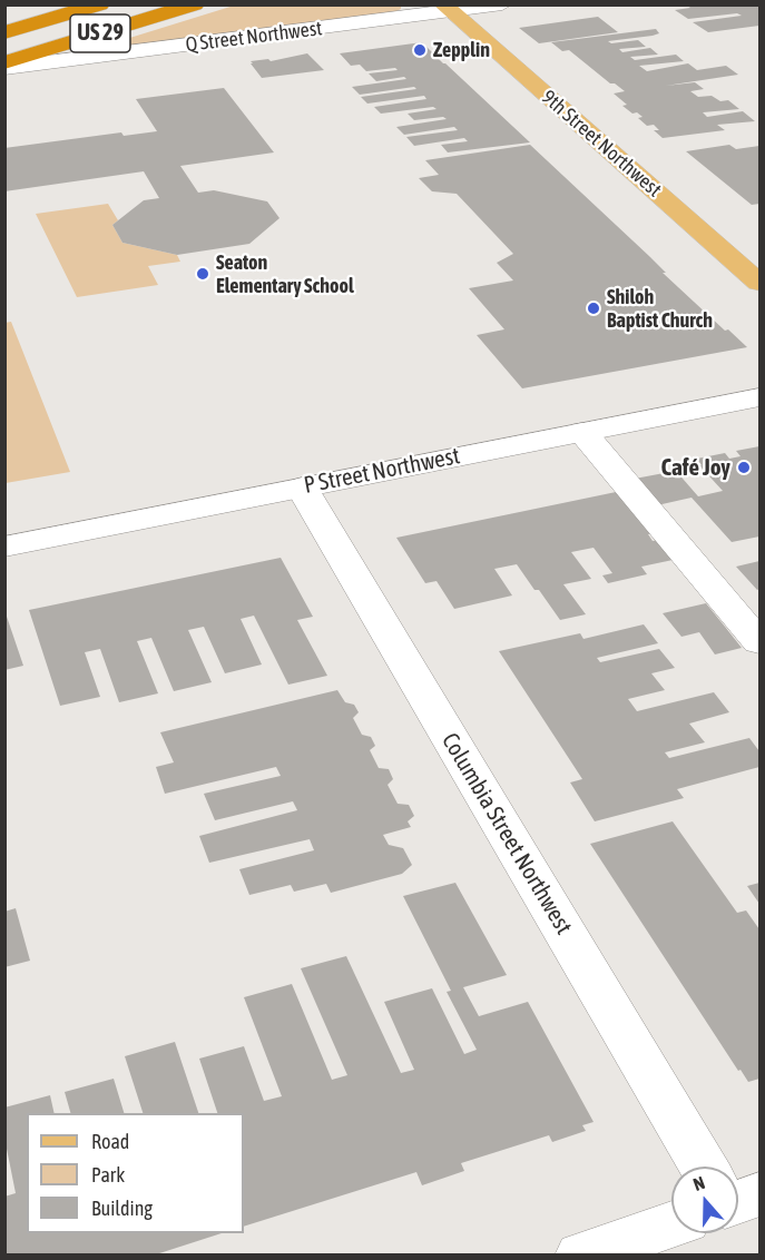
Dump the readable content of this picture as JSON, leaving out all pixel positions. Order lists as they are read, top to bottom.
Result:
{
  "streets": {
    "highway": ["US 29"],
    "main road": ["9th Street Northwest"],
    "street": ["Q Street Northwest", "P Street Northwest", "Columbia Street Northwest"]
  },
  "crossings": [
    ["Q Street Northwest", "9th Street Northwest"],
    ["P Street Northwest", "Columbia Street Northwest"]
  ],
  "places": [
    "Zepplin",
    "Seaton Elementary School",
    "Shiloh Baptist Church",
    "Café Joy"
  ],
  "legend": ["Road", "Park", "Building"],
  "north": "top"
}
